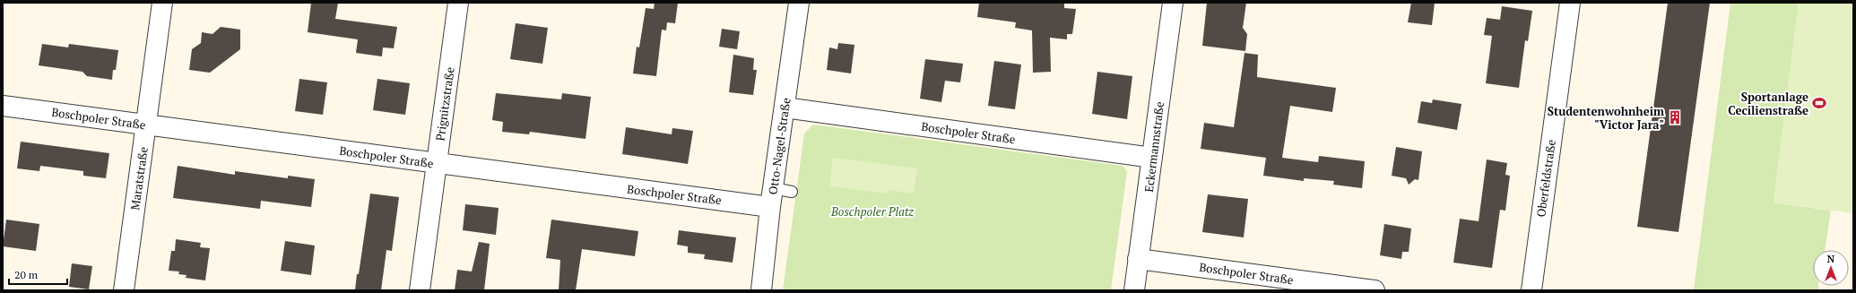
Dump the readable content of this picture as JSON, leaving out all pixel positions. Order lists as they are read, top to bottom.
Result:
{
  "streets": {
    "street": [
      "Prignitzstraße",
      "Boschpoler Straße",
      "Otto-Nagel-Straße",
      "Eckermannstraße",
      "Maratstraße",
      "Oberfeldstraße"
    ]
  },
  "crossings": [
    ["Prignitzstraße", "Boschpoler Straße"],
    ["Boschpoler Straße", "Otto-Nagel-Straße"],
    ["Boschpoler Straße", "Eckermannstraße"],
    ["Boschpoler Straße", "Maratstraße"]
  ],
  "parks": ["Boschpoler Platz"],
  "places": {
    "sports": ["Sportanlage Cecilienstraße"],
    "building": ["Studentenwohnheim \"Victor Jara\""]
  },
  "scale_bar": "20 m",
  "north": "top"
}
